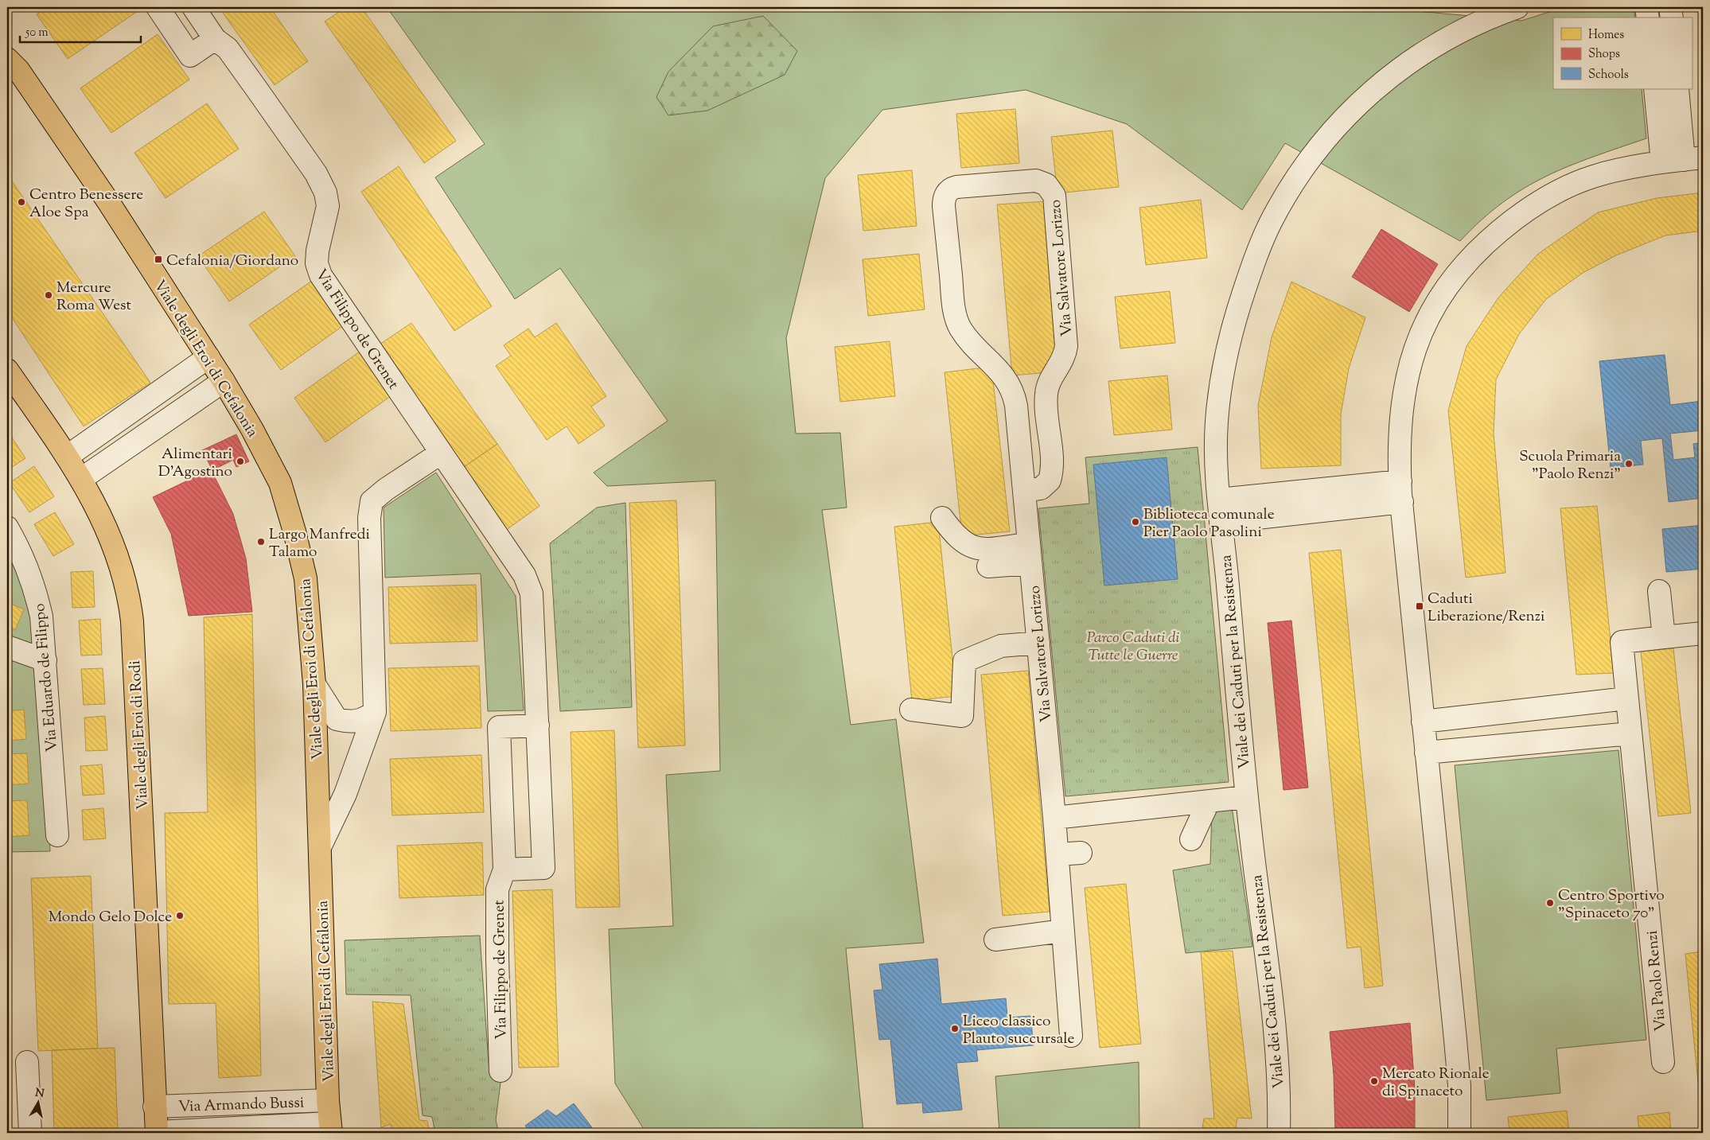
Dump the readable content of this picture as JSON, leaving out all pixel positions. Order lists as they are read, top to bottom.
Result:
{
  "streets": {
    "main road": ["Viale degli Eroi di Cefalonia", "Viale degli Eroi di Rodi"],
    "street": [
      "Via Salvatore Lorizzo",
      "Via Filippo de Grenet",
      "Viale dei Caduti per la Resistenza",
      "Via Eduardo de Filippo",
      "Via Paolo Renzi",
      "Via Armando Bussi"
    ]
  },
  "crossings": [
    ["Viale degli Eroi di Cefalonia", "Via Armando Bussi"],
    ["Viale degli Eroi di Rodi", "Via Armando Bussi"]
  ],
  "parks": ["Parco Caduti di Tutte le Guerre"],
  "places": {
    "other": [
      "Centro Benessere Aloe Spa",
      "Mercure Roma West",
      "Alimentari D'Agostino",
      "Scuola Primaria \"Paolo Renzi\"",
      "Biblioteca comunale Pier Paolo Pasolini",
      "Largo Manfredi Talamo",
      "Centro Sportivo \"Spinaceto 70\"",
      "Mondo Gelo Dolce",
      "Liceo classico Plauto succursale",
      "Mercato Rionale di Spinaceto"
    ],
    "transit": ["Cefalonia/Giordano", "Caduti Liberazione/Renzi"]
  },
  "legend": ["Homes", "Shops", "Schools"],
  "scale_bar": "50 m",
  "north": "top"
}
